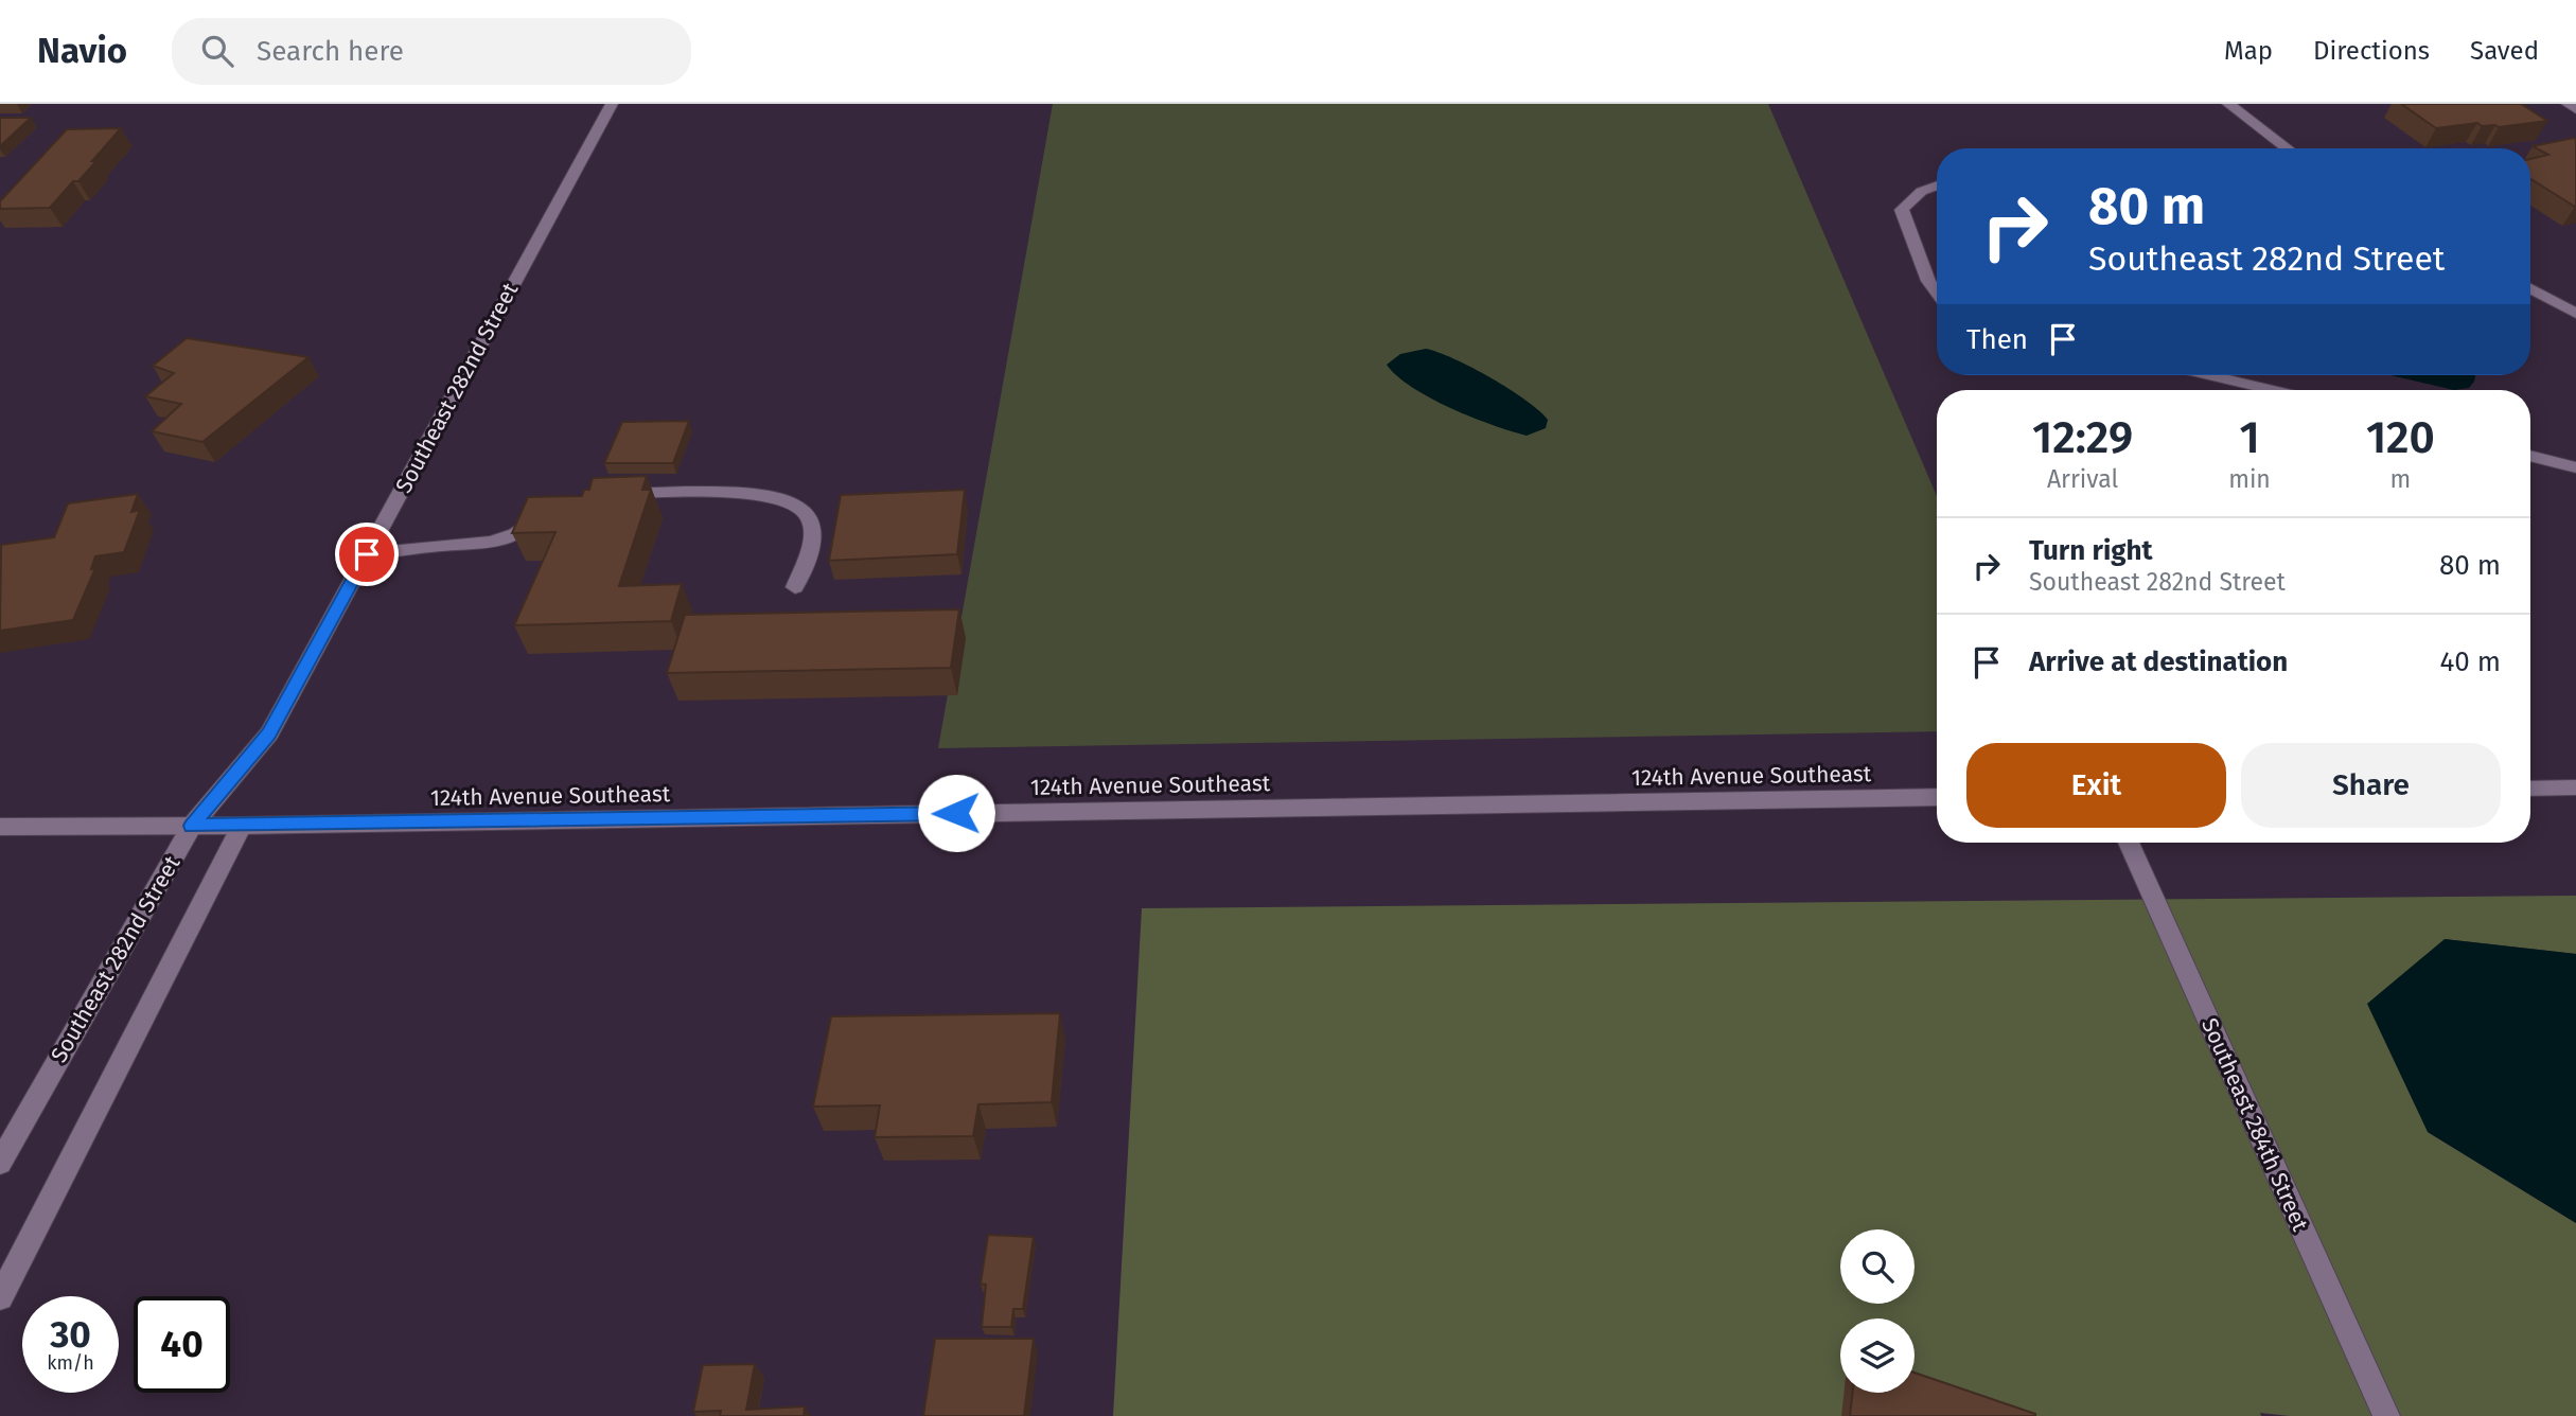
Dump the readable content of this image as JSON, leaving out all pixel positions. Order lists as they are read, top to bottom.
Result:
{
  "streets": {
    "street": ["Southeast 282nd Street", "124th Avenue Southeast", "Southeast 284th Street"]
  },
  "crossings": [
    ["Southeast 282nd Street", "124th Avenue Southeast"]
  ],
  "page": {
    "header": "Navio",
    "search": "Search here",
    "nav": ["Map", "Directions", "Saved"],
    "turn": ["80 m", "Southeast 282nd Street"],
    "then": "Then",
    "eta": [
      "12:29",
      "Arrival",
      "1",
      "min",
      "120",
      "m"
    ],
    "list": [
      {
        "name": "Turn right",
        "note": "Southeast 282nd Street",
        "value": "80 m"
      },
      {
        "name": "Arrive at destination",
        "value": "40 m"
      }
    ],
    "buttons": ["Exit", "Share"],
    "speed": "30 km/h",
    "limit": "40"
  }
}
